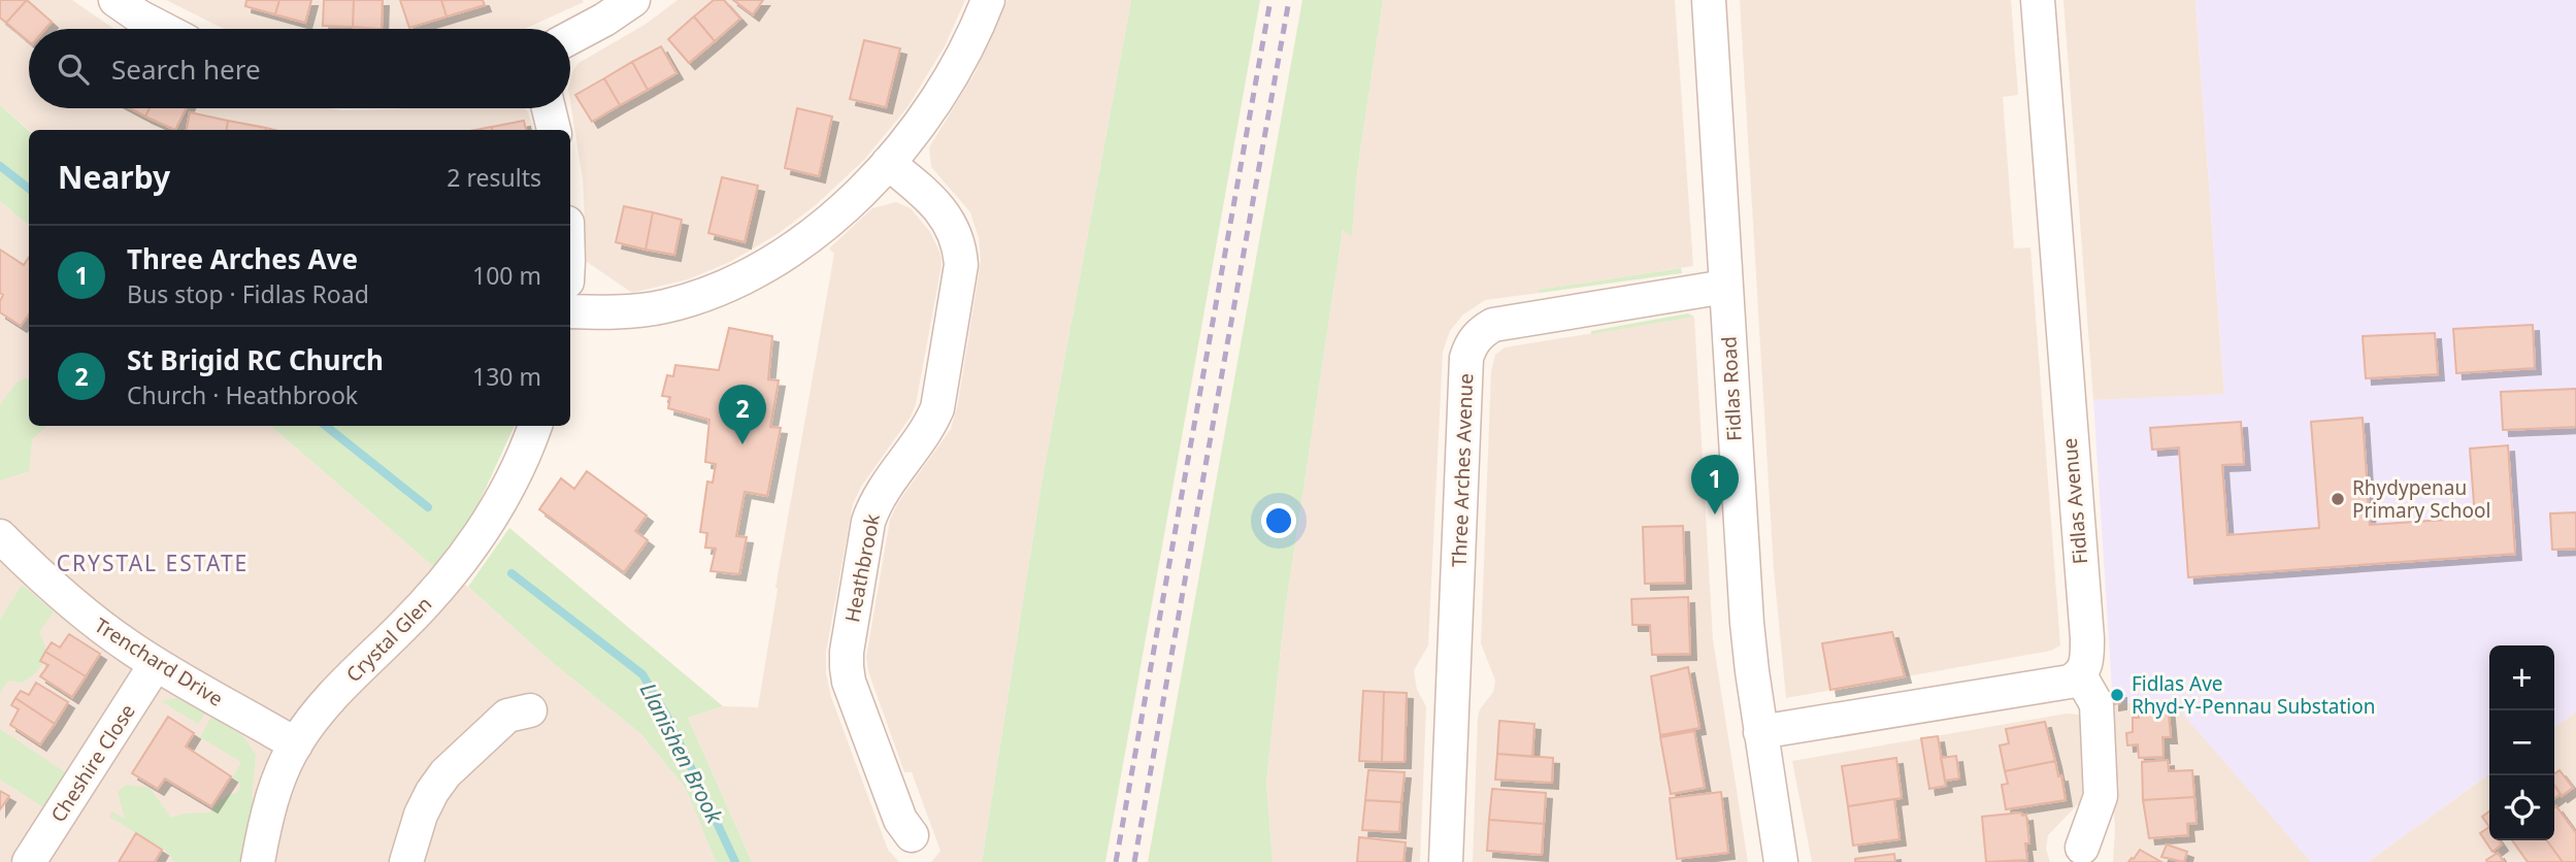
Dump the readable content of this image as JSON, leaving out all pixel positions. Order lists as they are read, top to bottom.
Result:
{
  "streets": {
    "street": [
      "Fidlas Road",
      "Three Arches Avenue",
      "Fidlas Avenue",
      "Heathbrook",
      "Crystal Glen",
      "Trenchard Drive",
      "Cheshire Close"
    ]
  },
  "crossings": [
    ["Fidlas Road", "Three Arches Avenue"],
    ["Crystal Glen", "Trenchard Drive"],
    ["Trenchard Drive", "Cheshire Close"]
  ],
  "districts": ["CRYSTAL ESTATE"],
  "water": ["Llanishen Brook"],
  "places": ["Rhydypenau Primary School", "Fidlas Ave Rhyd-Y-Pennau Substation"],
  "page": {
    "search": "Search here",
    "heading": ["Nearby", "2 results"],
    "list": [
      {
        "mark": "1",
        "name": "Three Arches Ave",
        "note": "Bus stop · Fidlas Road",
        "value": "100 m"
      },
      {
        "mark": "2",
        "name": "St Brigid RC Church",
        "note": "Church · Heathbrook",
        "value": "130 m"
      }
    ],
    "pins": ["2", "1"],
    "map_buttons": ["+", "−"]
  }
}
